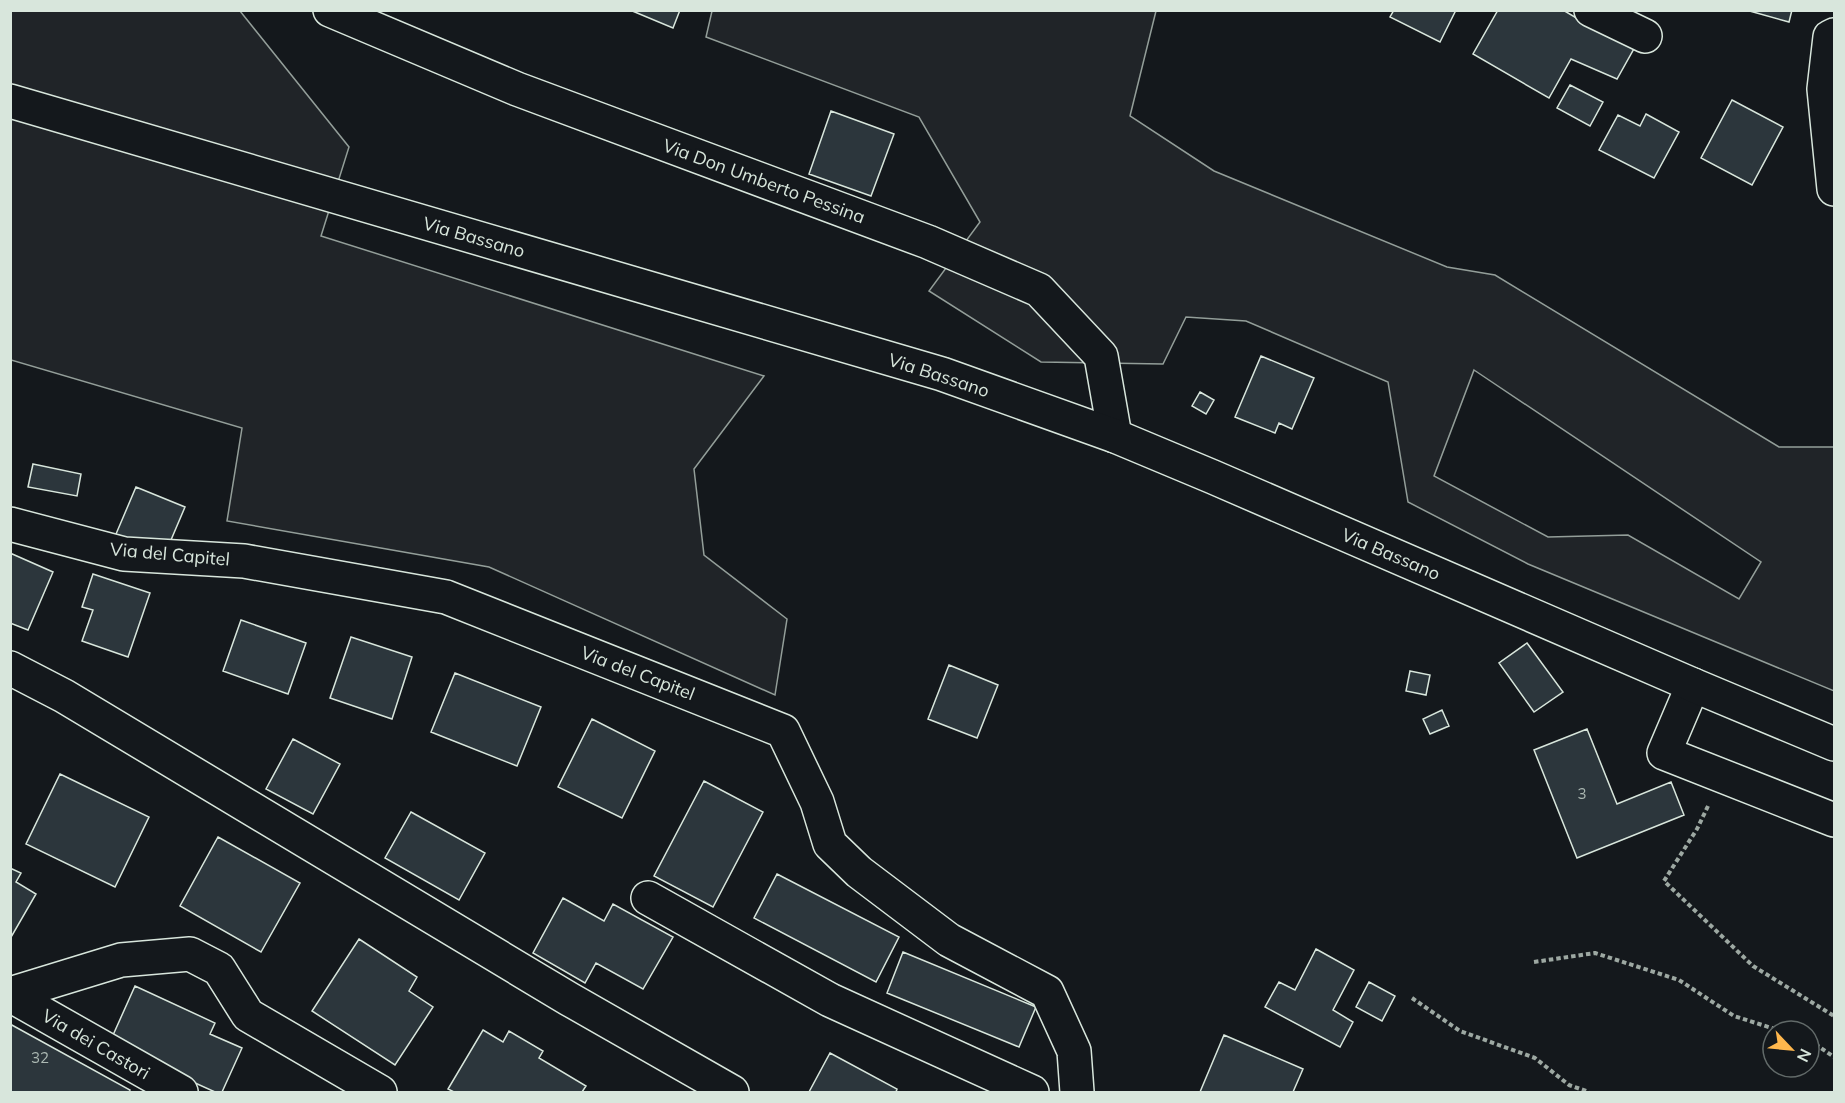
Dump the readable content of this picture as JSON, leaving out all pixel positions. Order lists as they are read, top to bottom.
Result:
{
  "streets": {
    "street": [
      "Via Don Umberto Pessina",
      "Via Bassano",
      "Via del Capitel",
      "Via dei Castori"
    ]
  },
  "crossings": [
    ["Via Don Umberto Pessina", "Via Bassano"]
  ],
  "house_numbers": ["3", "32"],
  "north": "bottom right"
}
